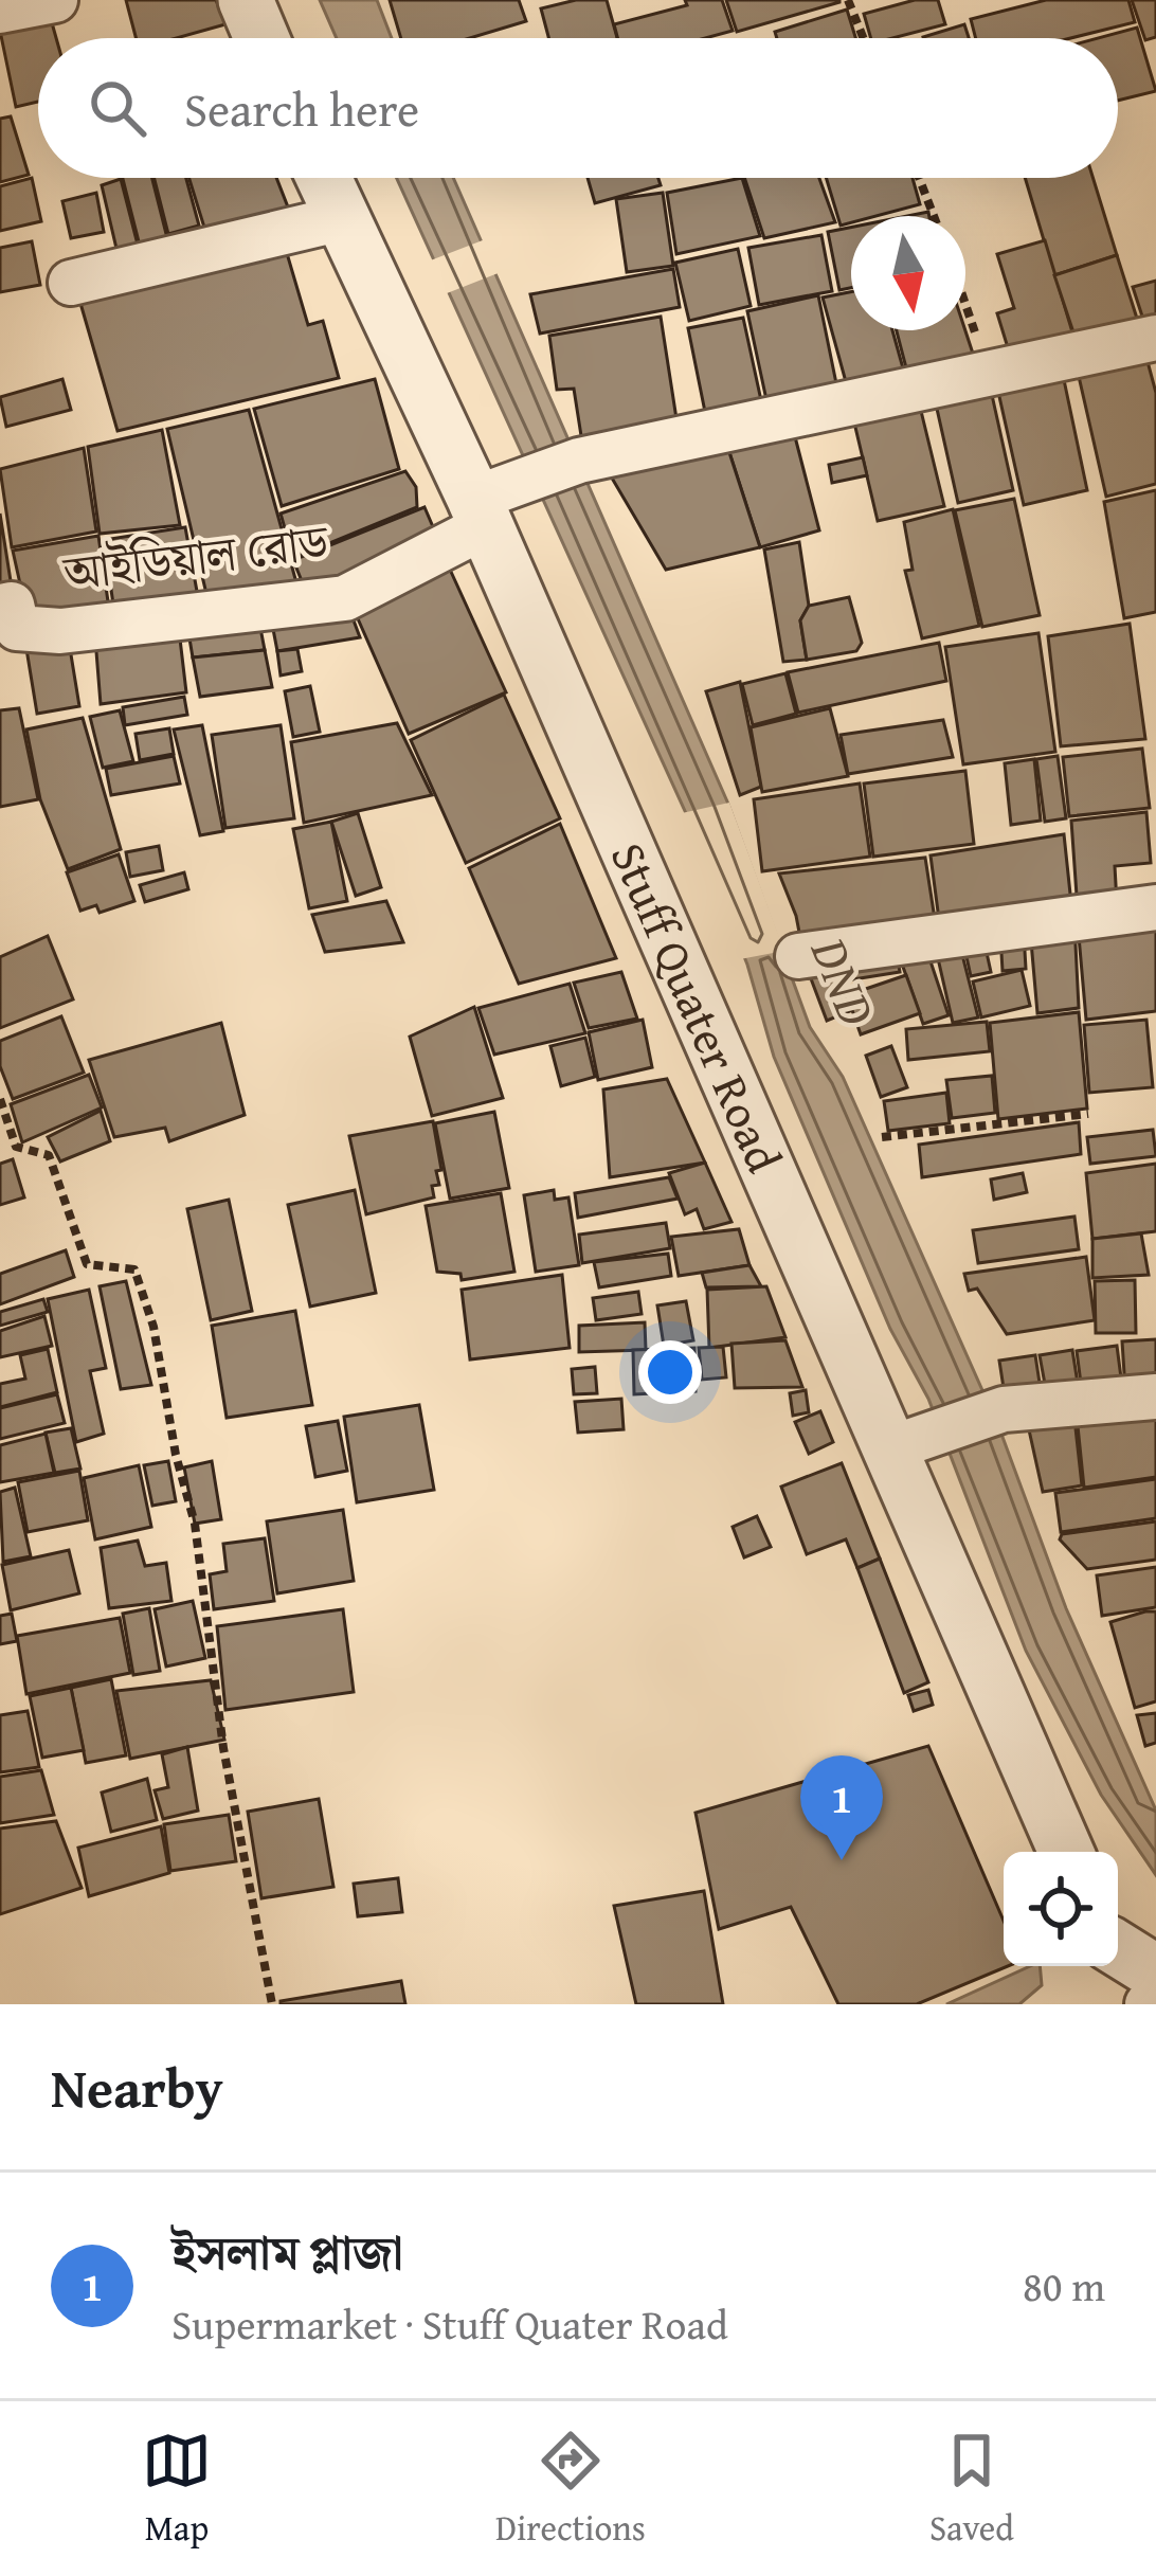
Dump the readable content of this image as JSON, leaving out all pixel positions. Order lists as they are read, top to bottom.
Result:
{
  "streets": {
    "street": ["আইডিয়াল রোড", "Stuff Quater Road"]
  },
  "crossings": [
    ["আইডিয়াল রোড", "Stuff Quater Road"]
  ],
  "water": ["DND"],
  "north": "bottom",
  "page": {
    "search": "Search here",
    "pins": "1",
    "heading": "Nearby",
    "list": [
      {
        "mark": "1",
        "name": "ইসলাম প্লাজা",
        "note": "Supermarket · Stuff Quater Road",
        "value": "80 m"
      }
    ],
    "nav": ["Map", "Directions", "Saved"]
  }
}
